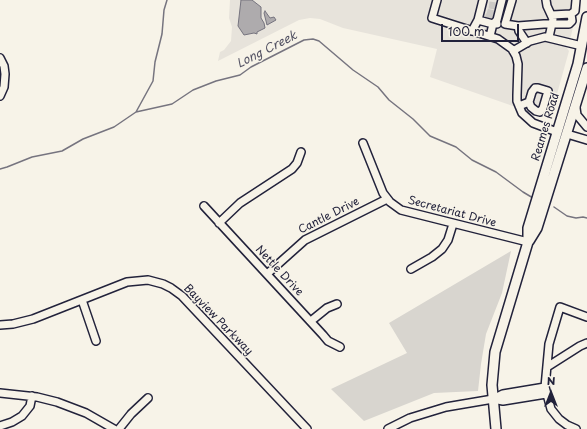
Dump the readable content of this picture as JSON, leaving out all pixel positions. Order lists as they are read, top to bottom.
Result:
{
  "streets": {
    "main road": ["Reames Road"],
    "street": [
      "Secretariat Drive",
      "Cantle Drive",
      "Nettle Drive",
      "Bayview Parkway"
    ]
  },
  "crossings": [
    ["Reames Road", "Secretariat Drive"],
    ["Secretariat Drive", "Cantle Drive"],
    ["Cantle Drive", "Nettle Drive"]
  ],
  "water": ["Long Creek"],
  "scale_bar": "100 m",
  "north": "top"
}
